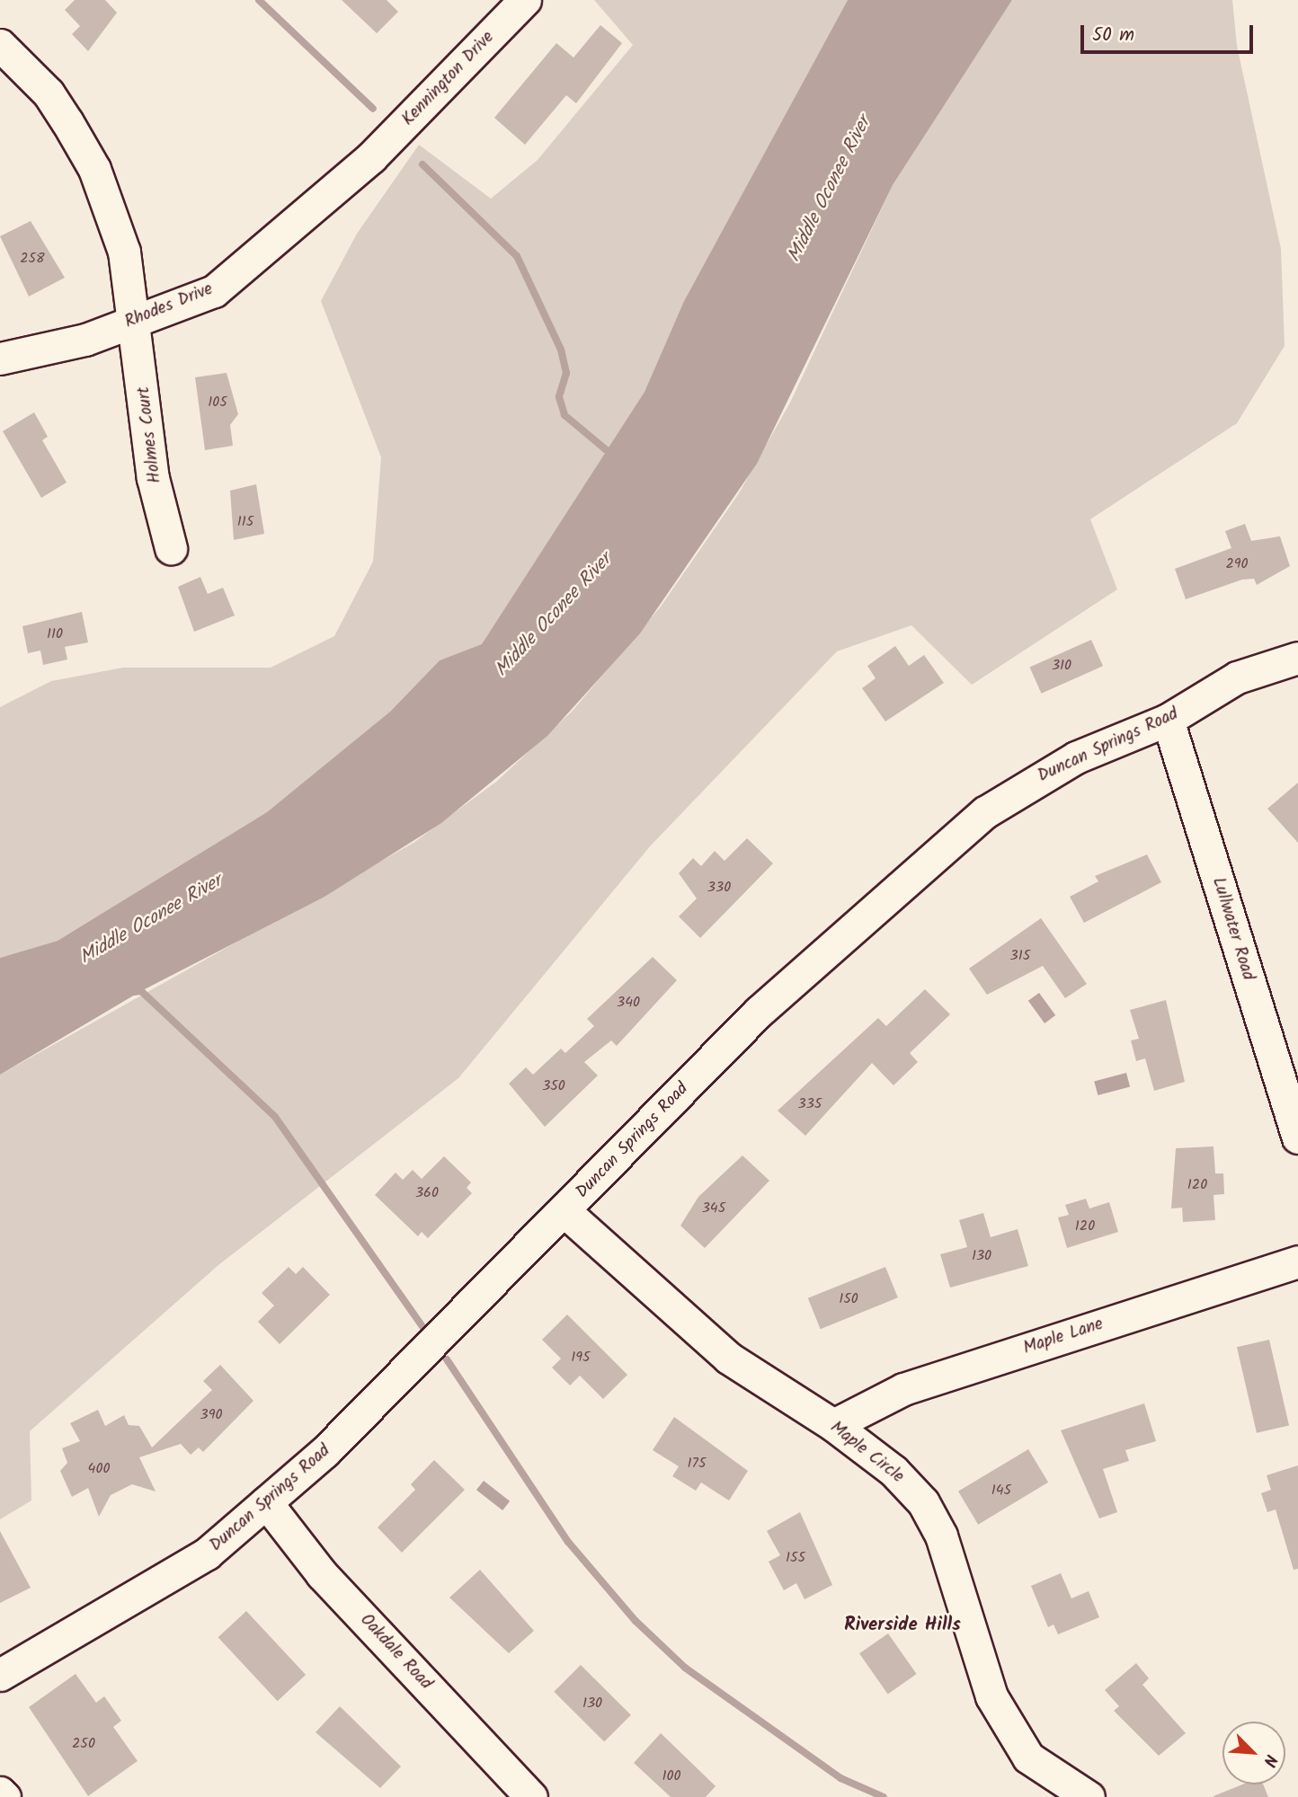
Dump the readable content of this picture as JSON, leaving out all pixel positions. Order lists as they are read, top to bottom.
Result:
{
  "streets": {
    "street": [
      "Kennington Drive",
      "Rhodes Drive",
      "Holmes Court",
      "Duncan Springs Road",
      "Lullwater Road",
      "Maple Lane",
      "Maple Circle",
      "Oakdale Road"
    ]
  },
  "crossings": [
    ["Kennington Drive", "Rhodes Drive"],
    ["Rhodes Drive", "Holmes Court"],
    ["Duncan Springs Road", "Lullwater Road"],
    ["Duncan Springs Road", "Maple Circle"],
    ["Duncan Springs Road", "Oakdale Road"],
    ["Maple Lane", "Maple Circle"]
  ],
  "districts": ["Riverside Hills"],
  "water": ["Middle Oconee River"],
  "house_numbers": [
    "258",
    "105",
    "115",
    "290",
    "110",
    "310",
    "330",
    "315",
    "340",
    "350",
    "335",
    "120",
    "360",
    "345",
    "120",
    "130",
    "150",
    "195",
    "390",
    "175",
    "400",
    "145",
    "155",
    "130",
    "250",
    "100"
  ],
  "scale_bar": "50 m",
  "north": "bottom right"
}
